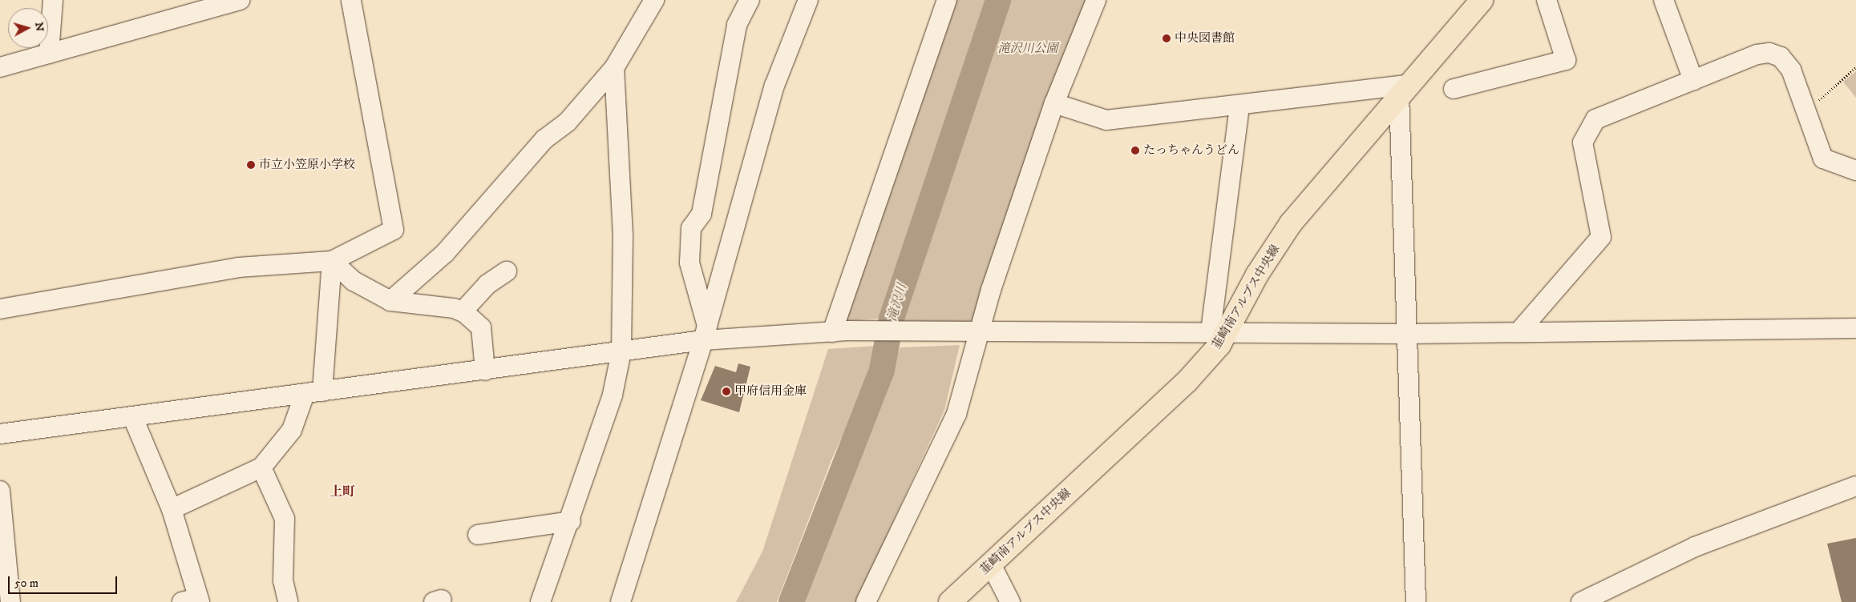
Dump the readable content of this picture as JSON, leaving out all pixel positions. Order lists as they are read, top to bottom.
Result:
{
  "streets": {
    "main road": ["韮崎南アルプス中央線"]
  },
  "districts": ["上町"],
  "water": ["滝沢川"],
  "parks": ["滝沢川公園"],
  "places": [
    "中央図書館",
    "たっちゃんうどん",
    "市立小笠原小学校",
    "甲府信用金庫"
  ],
  "scale_bar": "50 m",
  "north": "right"
}
